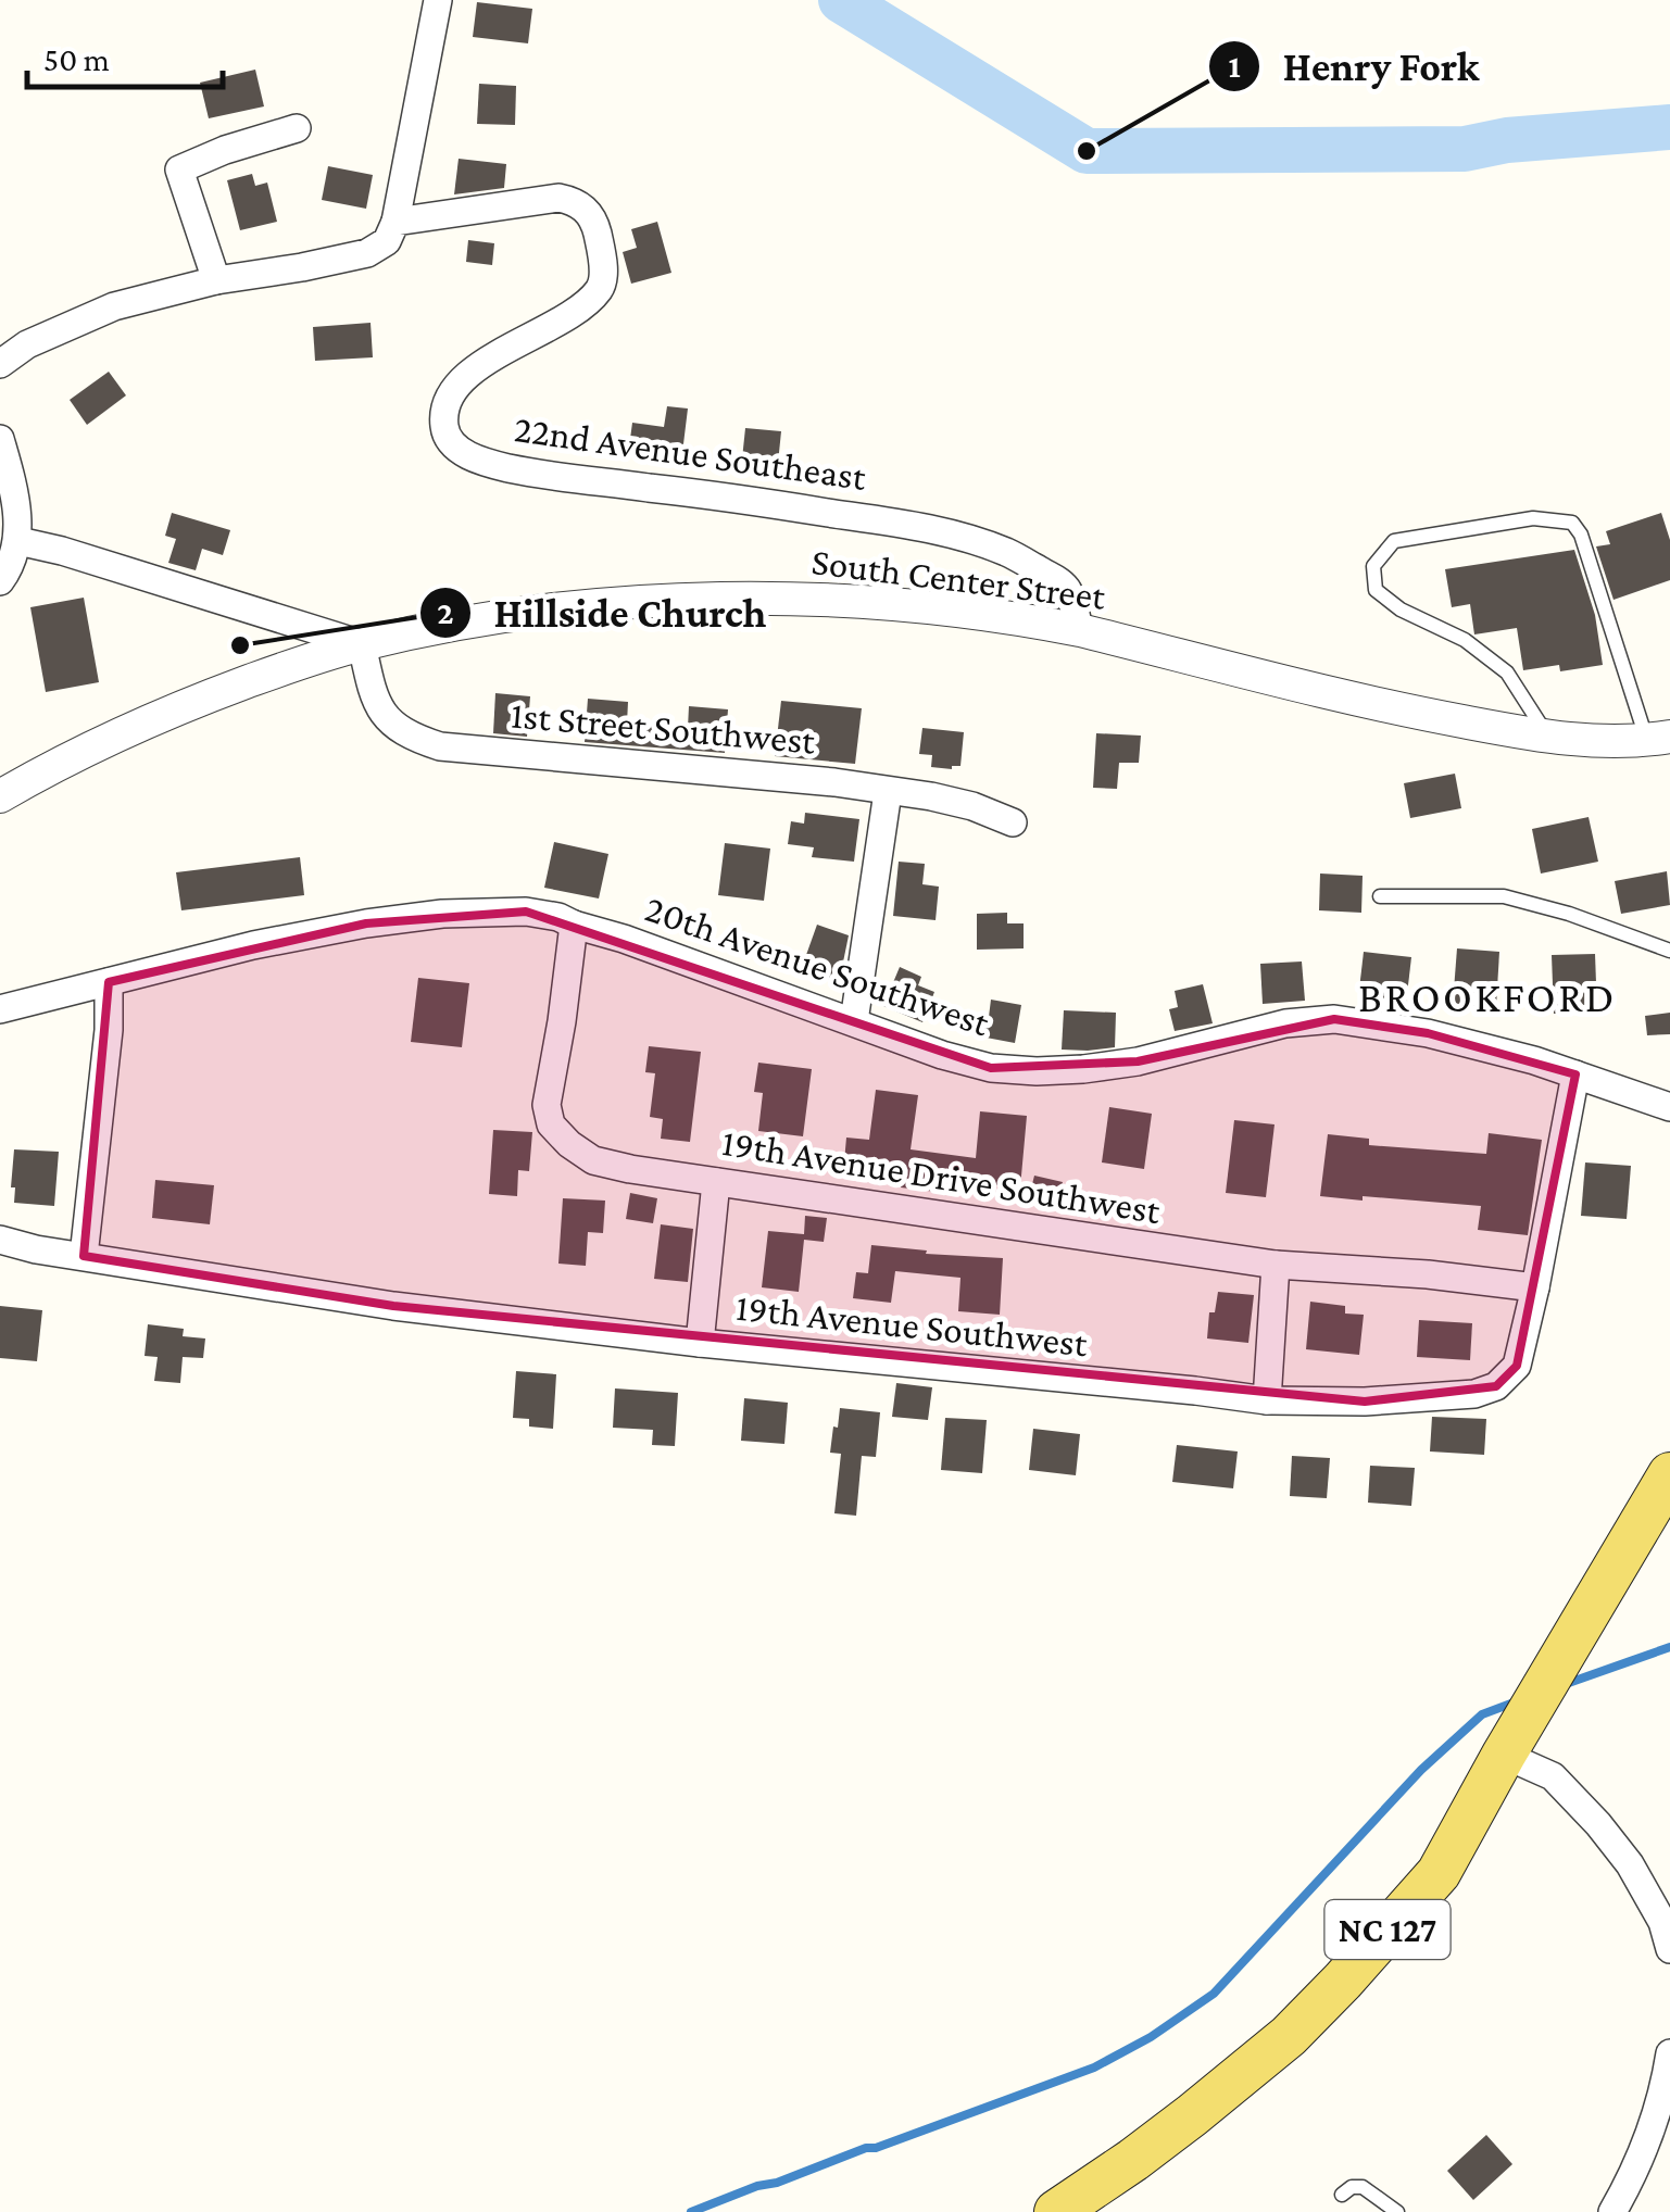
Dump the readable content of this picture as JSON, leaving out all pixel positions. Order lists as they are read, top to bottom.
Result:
{
  "streets": {
    "main road": ["NC 127"],
    "street": [
      "22nd Avenue Southeast",
      "South Center Street",
      "1st Street Southwest",
      "20th Avenue Southwest",
      "19th Avenue Drive Southwest",
      "19th Avenue Southwest"
    ]
  },
  "crossings": [
    ["22nd Avenue Southeast", "South Center Street"],
    ["South Center Street", "1st Street Southwest"],
    ["20th Avenue Southwest", "19th Avenue Drive Southwest"],
    ["20th Avenue Southwest", "19th Avenue Southwest"],
    ["19th Avenue Drive Southwest", "19th Avenue Southwest"]
  ],
  "districts": ["BROOKFORD"],
  "places": ["Henry Fork", "Hillside Church"],
  "scale_bar": "50 m"
}
